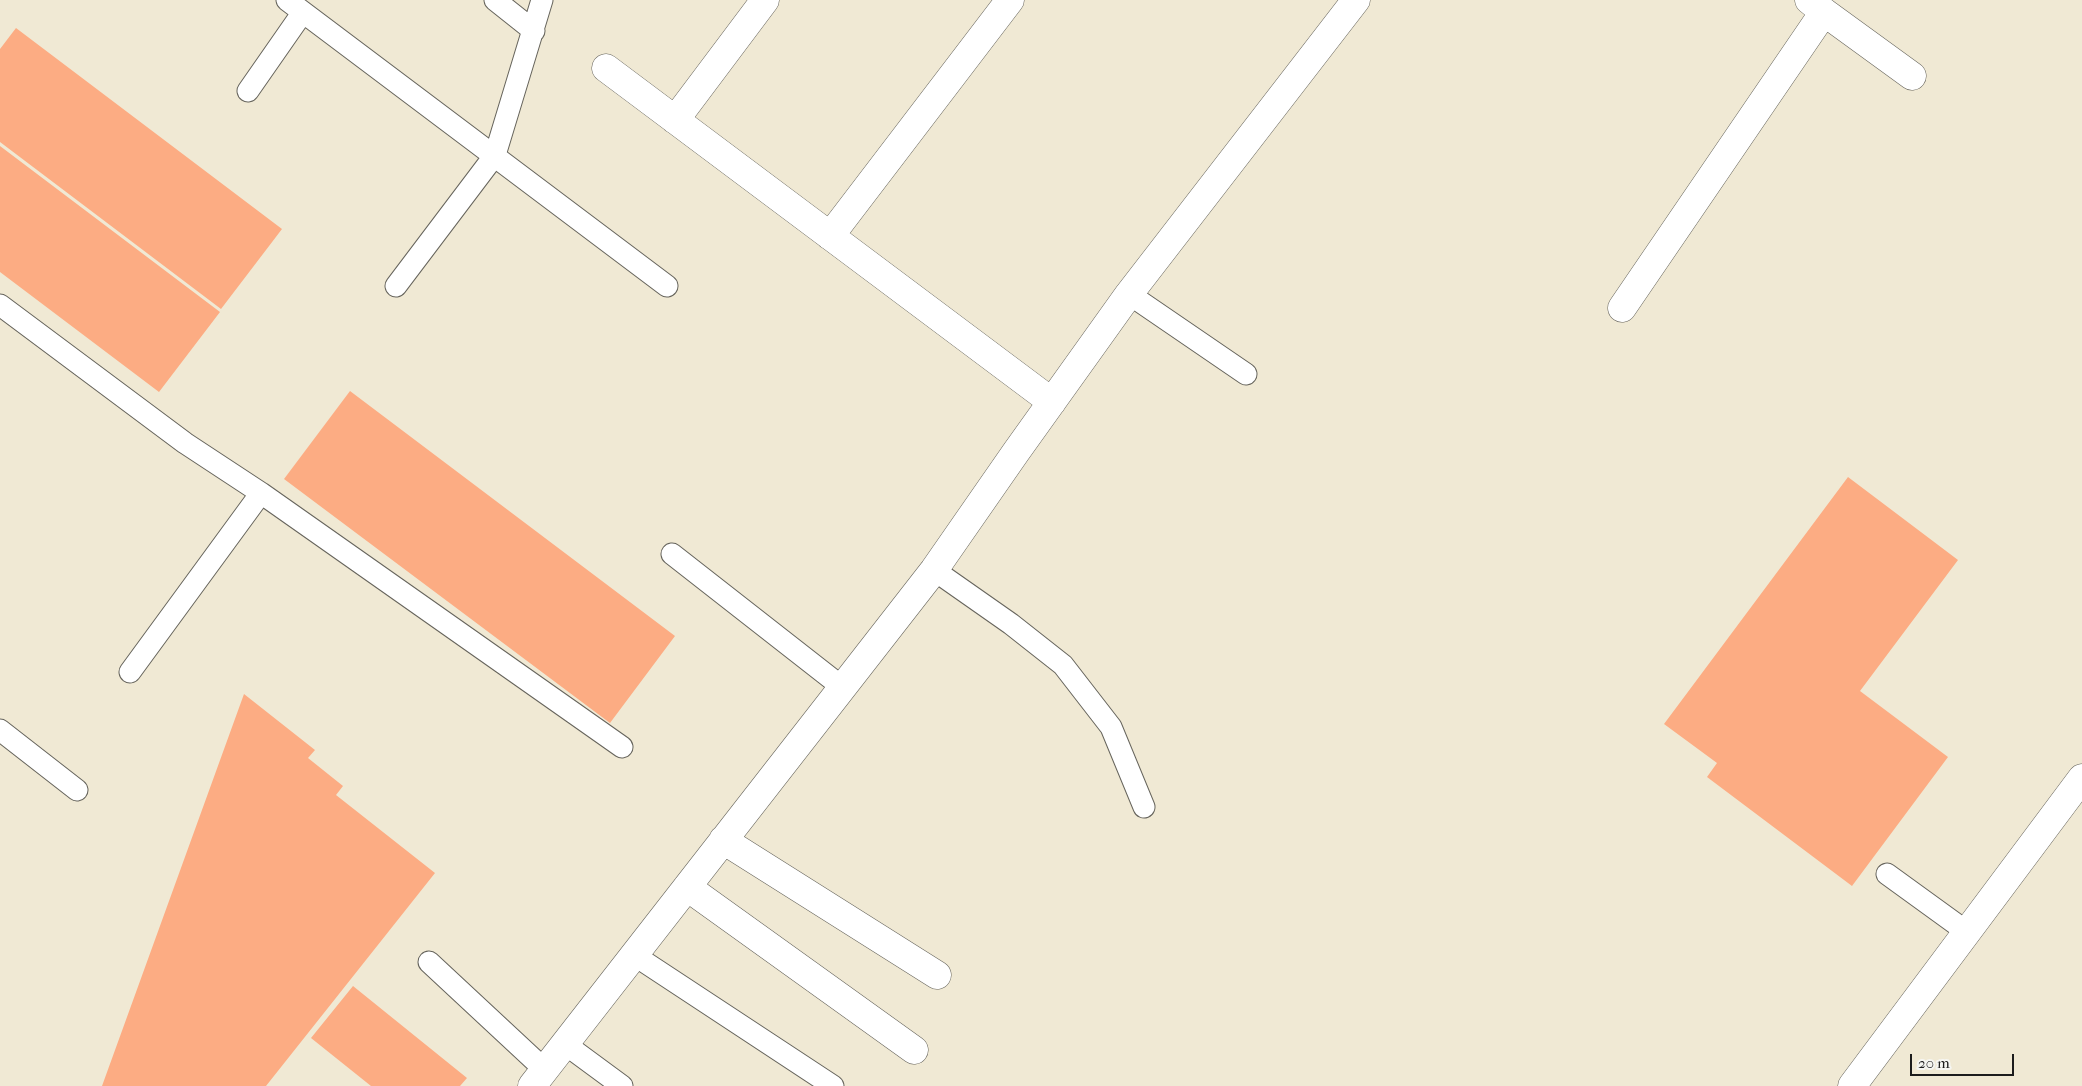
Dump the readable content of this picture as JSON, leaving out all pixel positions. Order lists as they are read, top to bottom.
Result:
{
  "scale_bar": "20 m"
}
